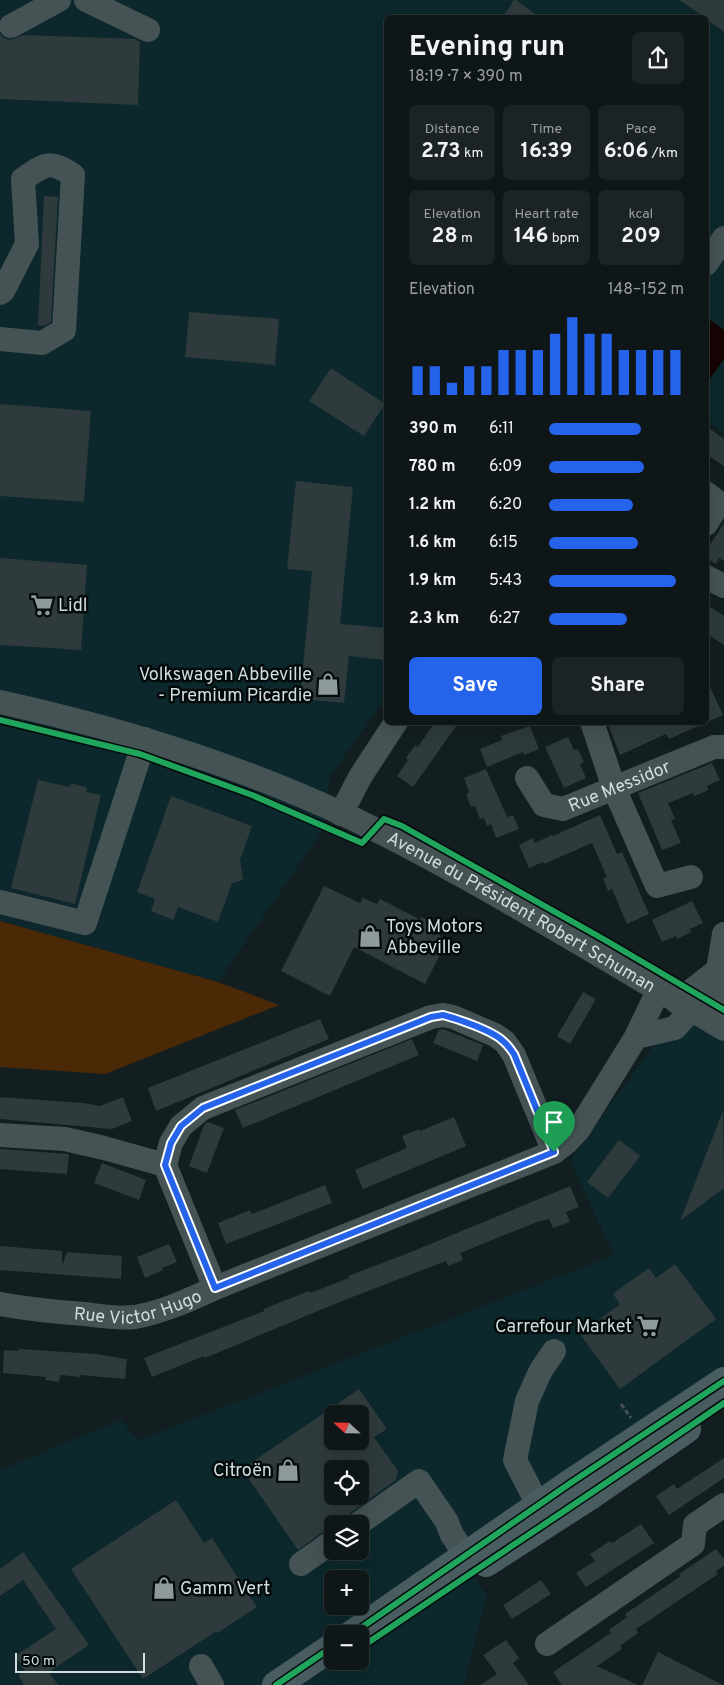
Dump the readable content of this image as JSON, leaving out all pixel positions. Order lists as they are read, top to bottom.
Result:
{
  "streets": {
    "street": ["Rue Messidor", "Avenue du Président Robert Schuman", "Rue Victor Hugo"]
  },
  "crossings": [
    ["Avenue du Président Robert Schuman", "Rue Victor Hugo"]
  ],
  "places": {
    "supermarket": ["Lidl", "Carrefour Market"],
    "shop": [
      "Volkswagen Abbeville - Premium Picardie",
      "Toys Motors Abbeville",
      "Citroën",
      "Gamm Vert"
    ]
  },
  "scale_bar": "50 m",
  "north": "left",
  "page": {
    "heading": ["Evening run", "18:19 · 7 × 390 m"],
    "stats": [
      ["Distance", "2.73 km"],
      ["Time", "16:39"],
      ["Pace", "6:06 /km"],
      ["Elevation", "28 m"],
      ["Heart rate", "146 bpm"],
      ["kcal", "209"]
    ],
    "chart": ["Elevation", "148–152 m"],
    "list": [
      {
        "name": "390 m",
        "note": "6:11"
      },
      {
        "name": "780 m",
        "note": "6:09"
      },
      {
        "name": "1.2 km",
        "note": "6:20"
      },
      {
        "name": "1.6 km",
        "note": "6:15"
      },
      {
        "name": "1.9 km",
        "note": "5:43"
      },
      {
        "name": "2.3 km",
        "note": "6:27"
      }
    ],
    "buttons": ["Save", "Share"],
    "map_buttons": ["+", "−"],
    "scale": "50 m"
  }
}
